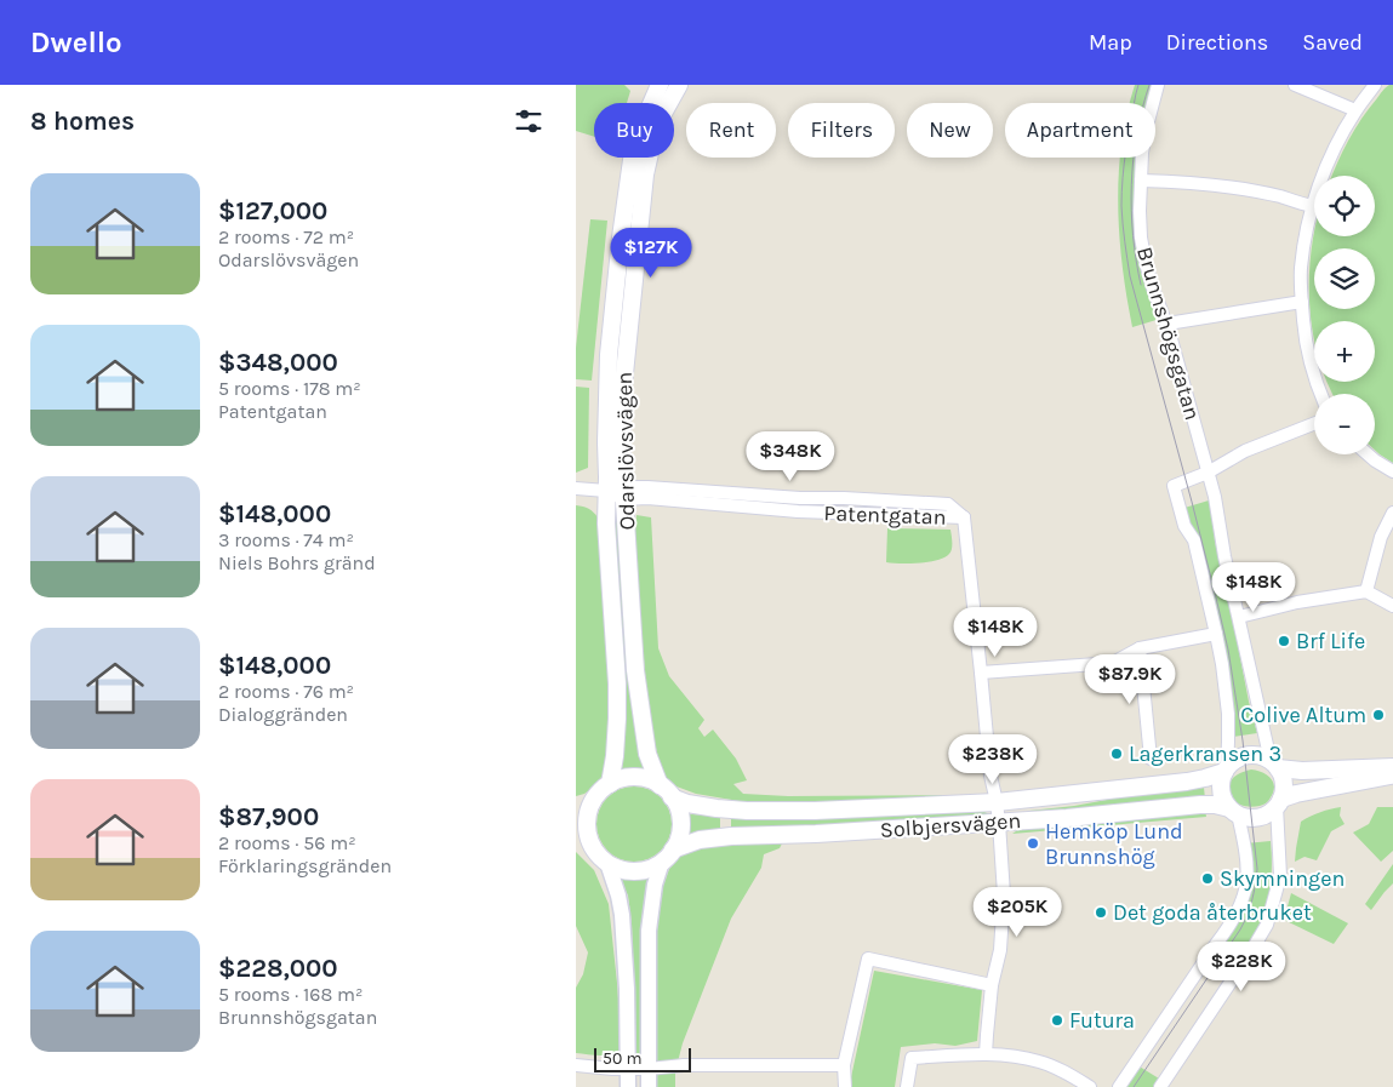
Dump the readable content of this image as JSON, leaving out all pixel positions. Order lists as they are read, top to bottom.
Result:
{
  "streets": {
    "main road": ["Odarslövsvägen", "Solbjersvägen"],
    "street": ["Brunnshögsgatan", "Patentgatan"]
  },
  "crossings": [
    ["Brunnshögsgatan", "Solbjersvägen"],
    ["Odarslövsvägen", "Patentgatan"],
    ["Odarslövsvägen", "Solbjersvägen"]
  ],
  "places": [
    "Brf Life",
    "Colive Altum",
    "Lagerkransen 3",
    "Hemköp Lund Brunnshög",
    "Skymningen",
    "Det goda återbruket",
    "Futura"
  ],
  "scale_bar": "50 m",
  "page": {
    "header": "Dwello",
    "nav": ["Map", "Directions", "Saved"],
    "heading": "8 homes",
    "chip": [
      "Buy",
      "Rent",
      "Filters",
      "New",
      "Apartment"
    ],
    "list": [
      {
        "name": "$127,000",
        "note": "2 rooms · 72 m² · Odarslövsvägen"
      },
      {
        "name": "$348,000",
        "note": "5 rooms · 178 m² · Patentgatan"
      },
      {
        "name": "$148,000",
        "note": "3 rooms · 74 m² · Niels Bohrs gränd"
      },
      {
        "name": "$148,000",
        "note": "2 rooms · 76 m² · Dialoggränden"
      },
      {
        "name": "$87,900",
        "note": "2 rooms · 56 m² · Förklaringsgränden"
      },
      {
        "name": "$228,000",
        "note": "5 rooms · 168 m² · Brunnshögsgatan"
      }
    ],
    "map_buttons": ["+", "−"],
    "price": [
      "$127K",
      "$348K",
      "$148K",
      "$148K",
      "$87.9K",
      "$238K",
      "$205K",
      "$228K"
    ],
    "scale": "50 m"
  }
}
